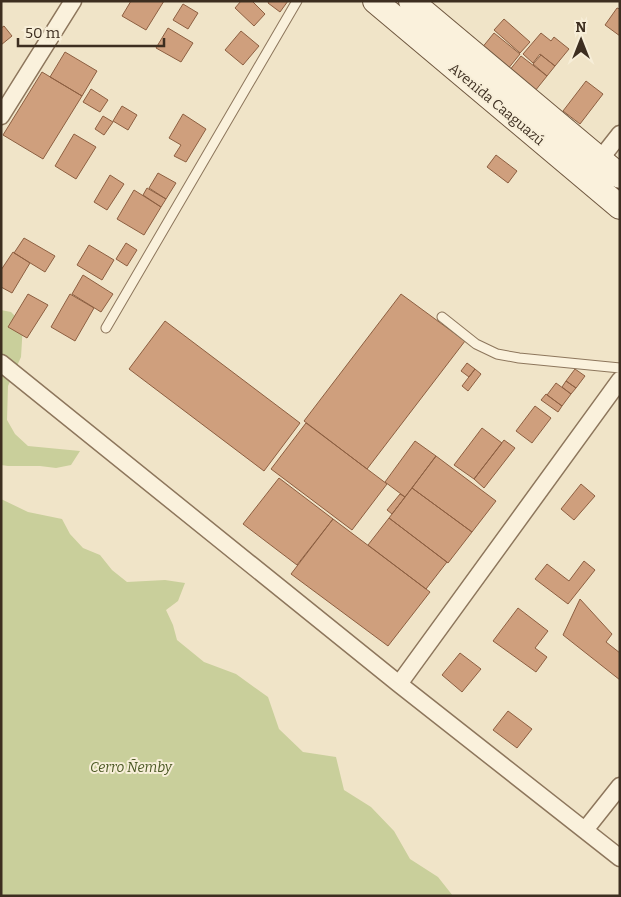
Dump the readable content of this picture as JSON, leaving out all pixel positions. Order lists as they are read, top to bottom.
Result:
{
  "streets": {
    "street": ["Avenida Caaguazú"]
  },
  "parks": ["Cerro Ñemby"],
  "scale_bar": "50 m",
  "north": "top"
}
